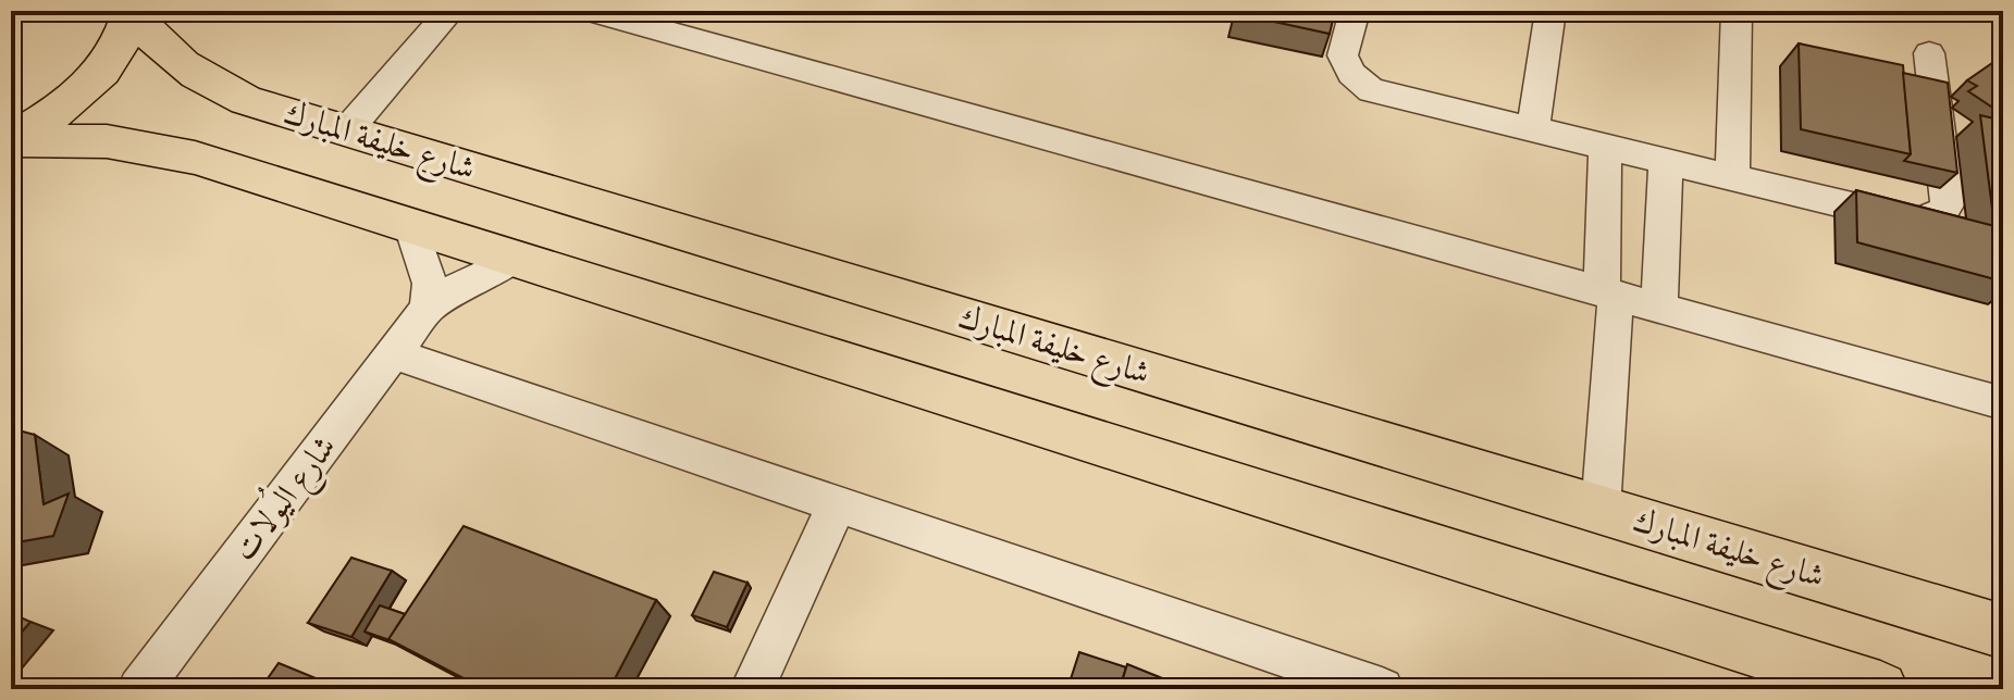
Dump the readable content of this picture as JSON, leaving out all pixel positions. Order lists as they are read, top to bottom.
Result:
{
  "streets": {
    "main road": ["شارع خليفة المبارك"],
    "street": ["شارع اليُولات"]
  }
}
